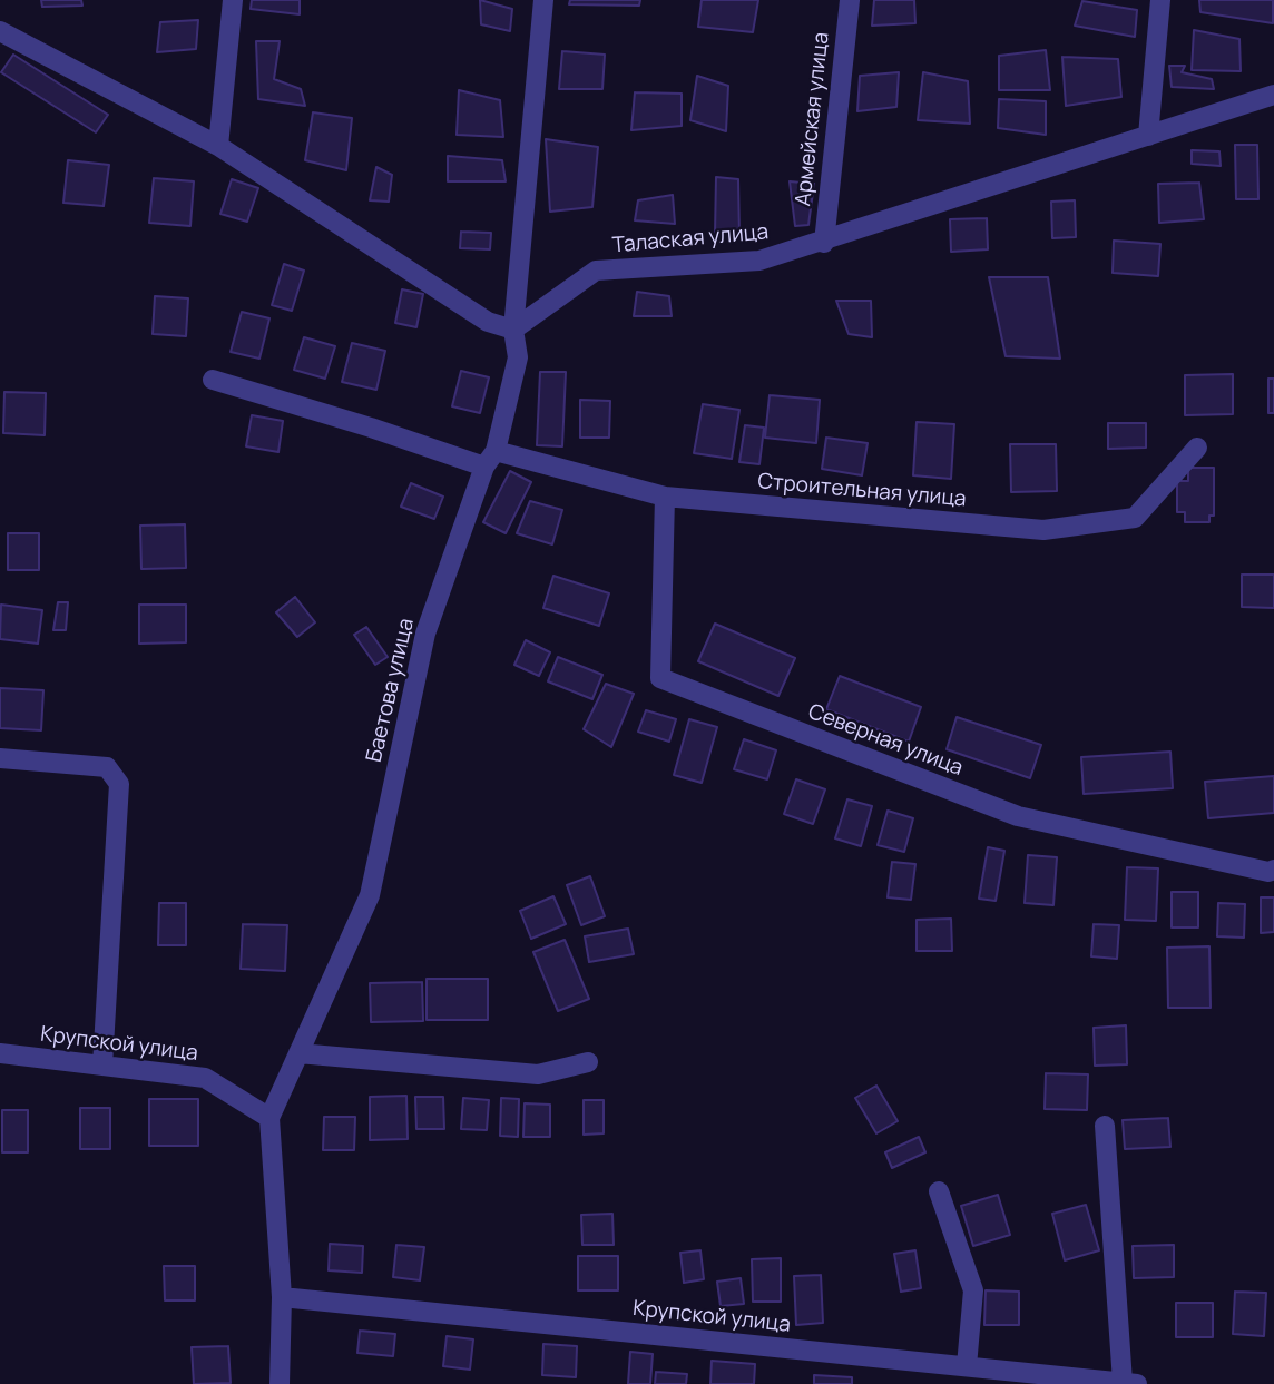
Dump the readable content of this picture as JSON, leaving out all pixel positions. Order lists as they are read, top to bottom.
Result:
{
  "streets": {
    "street": [
      "Армейская улица",
      "Талаская улица",
      "Строительная улица",
      "Баетова улица",
      "Северная улица",
      "Крупской улица"
    ]
  },
  "crossings": [
    ["Армейская улица", "Талаская улица"],
    ["Талаская улица", "Баетова улица"],
    ["Строительная улица", "Баетова улица"],
    ["Строительная улица", "Северная улица"],
    ["Баетова улица", "Крупской улица"]
  ]
}
